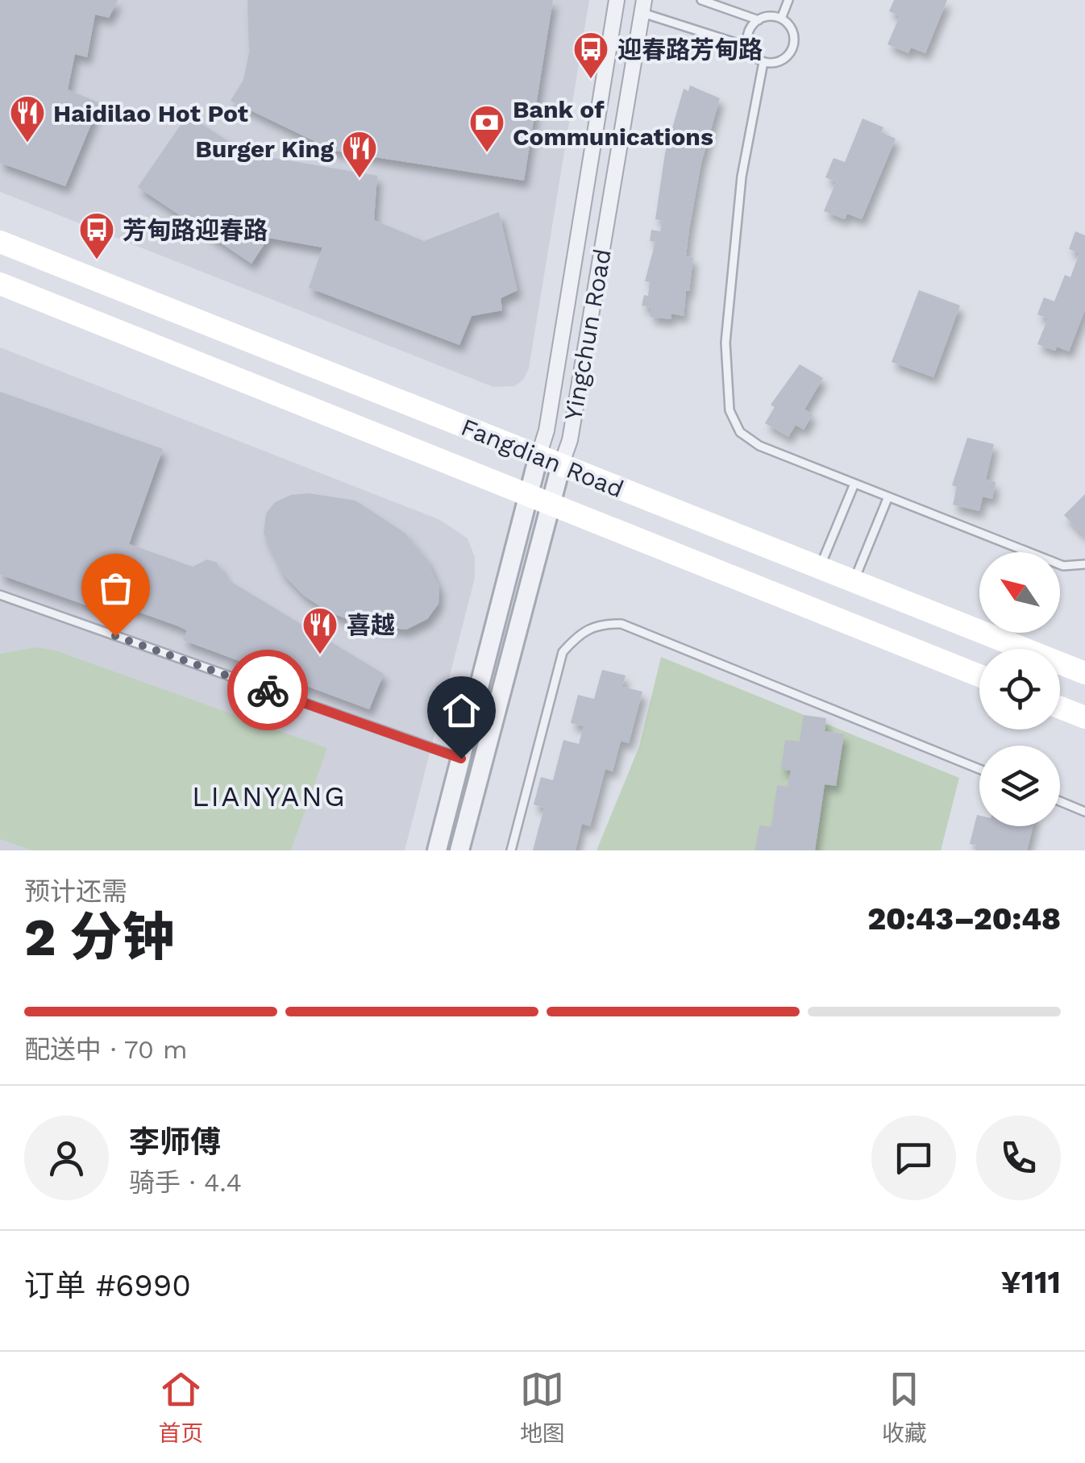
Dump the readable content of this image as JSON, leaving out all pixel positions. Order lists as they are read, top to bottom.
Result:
{
  "streets": {
    "main road": ["Fangdian Road"],
    "street": ["Yingchun Road"]
  },
  "crossings": [
    ["Yingchun Road", "Fangdian Road"]
  ],
  "districts": ["LIANYANG"],
  "places": {
    "bus stop": ["迎春路芳甸路", "芳甸路迎春路"],
    "restaurant": ["Haidilao Hot Pot", "Burger King", "喜越"],
    "bank": ["Bank of Communications"]
  },
  "north": "top left",
  "page": {
    "heading": ["2 分钟", "预计还需", "20:43–20:48"],
    "panel": [
      "李师傅",
      "骑手 · 4.4",
      "订单 #6990",
      "¥111"
    ],
    "bar": "配送中 · 70 m",
    "tabs": ["首页", "地图", "收藏"]
  }
}
